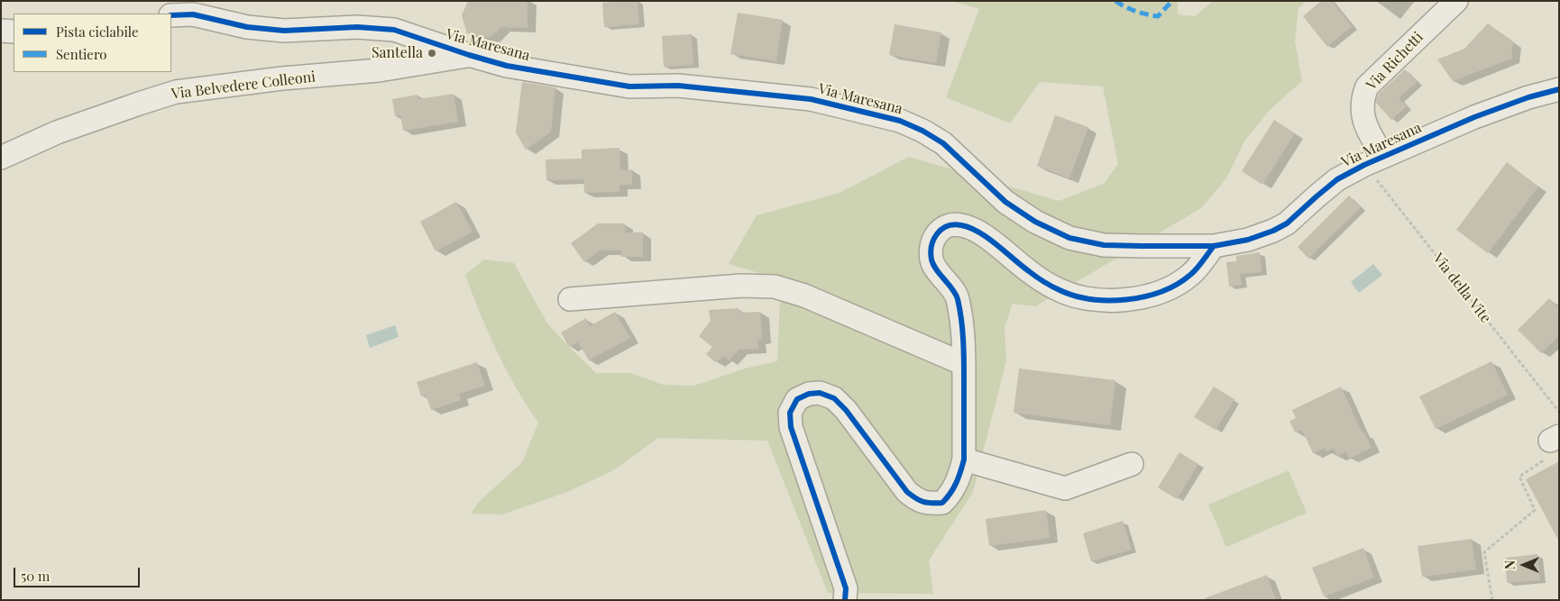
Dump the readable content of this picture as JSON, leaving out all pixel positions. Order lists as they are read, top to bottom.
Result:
{
  "streets": {
    "street": ["Via Maresana", "Via Richetti", "Via Belvedere Colleoni"],
    "path": ["Via della Vite"]
  },
  "crossings": [
    ["Via Maresana", "Via Richetti"],
    ["Via Maresana", "Via Belvedere Colleoni"],
    ["Via Maresana", "Via della Vite"],
    ["Via Richetti", "Via della Vite"]
  ],
  "places": ["Santella"],
  "legend": ["Pista ciclabile", "Sentiero"],
  "scale_bar": "50 m",
  "north": "left"
}
